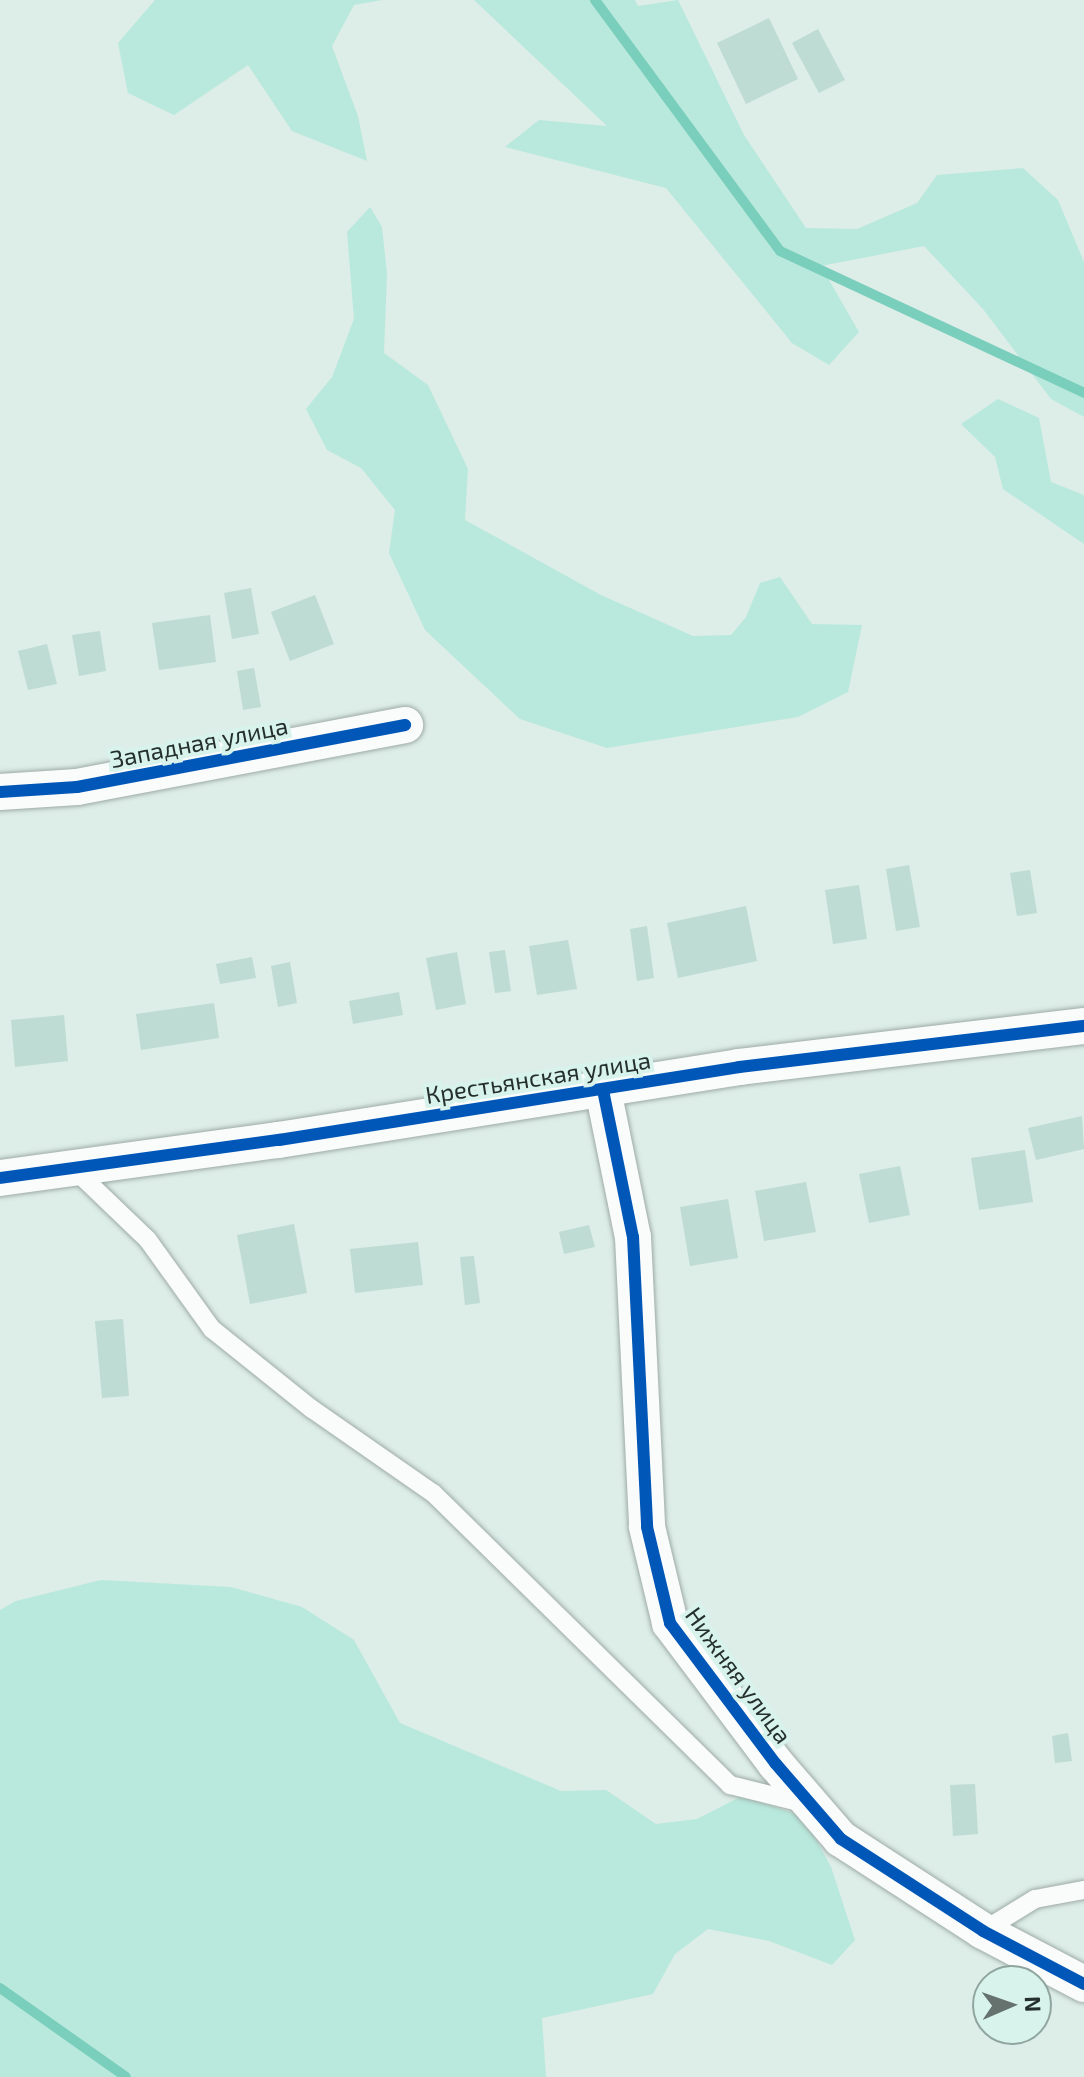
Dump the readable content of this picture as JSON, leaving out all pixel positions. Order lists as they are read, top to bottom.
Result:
{
  "streets": {
    "street": ["Западная улица", "Крестьянская улица", "Нижняя улица"]
  },
  "crossings": [
    ["Крестьянская улица", "Нижняя улица"]
  ],
  "north": "right"
}
